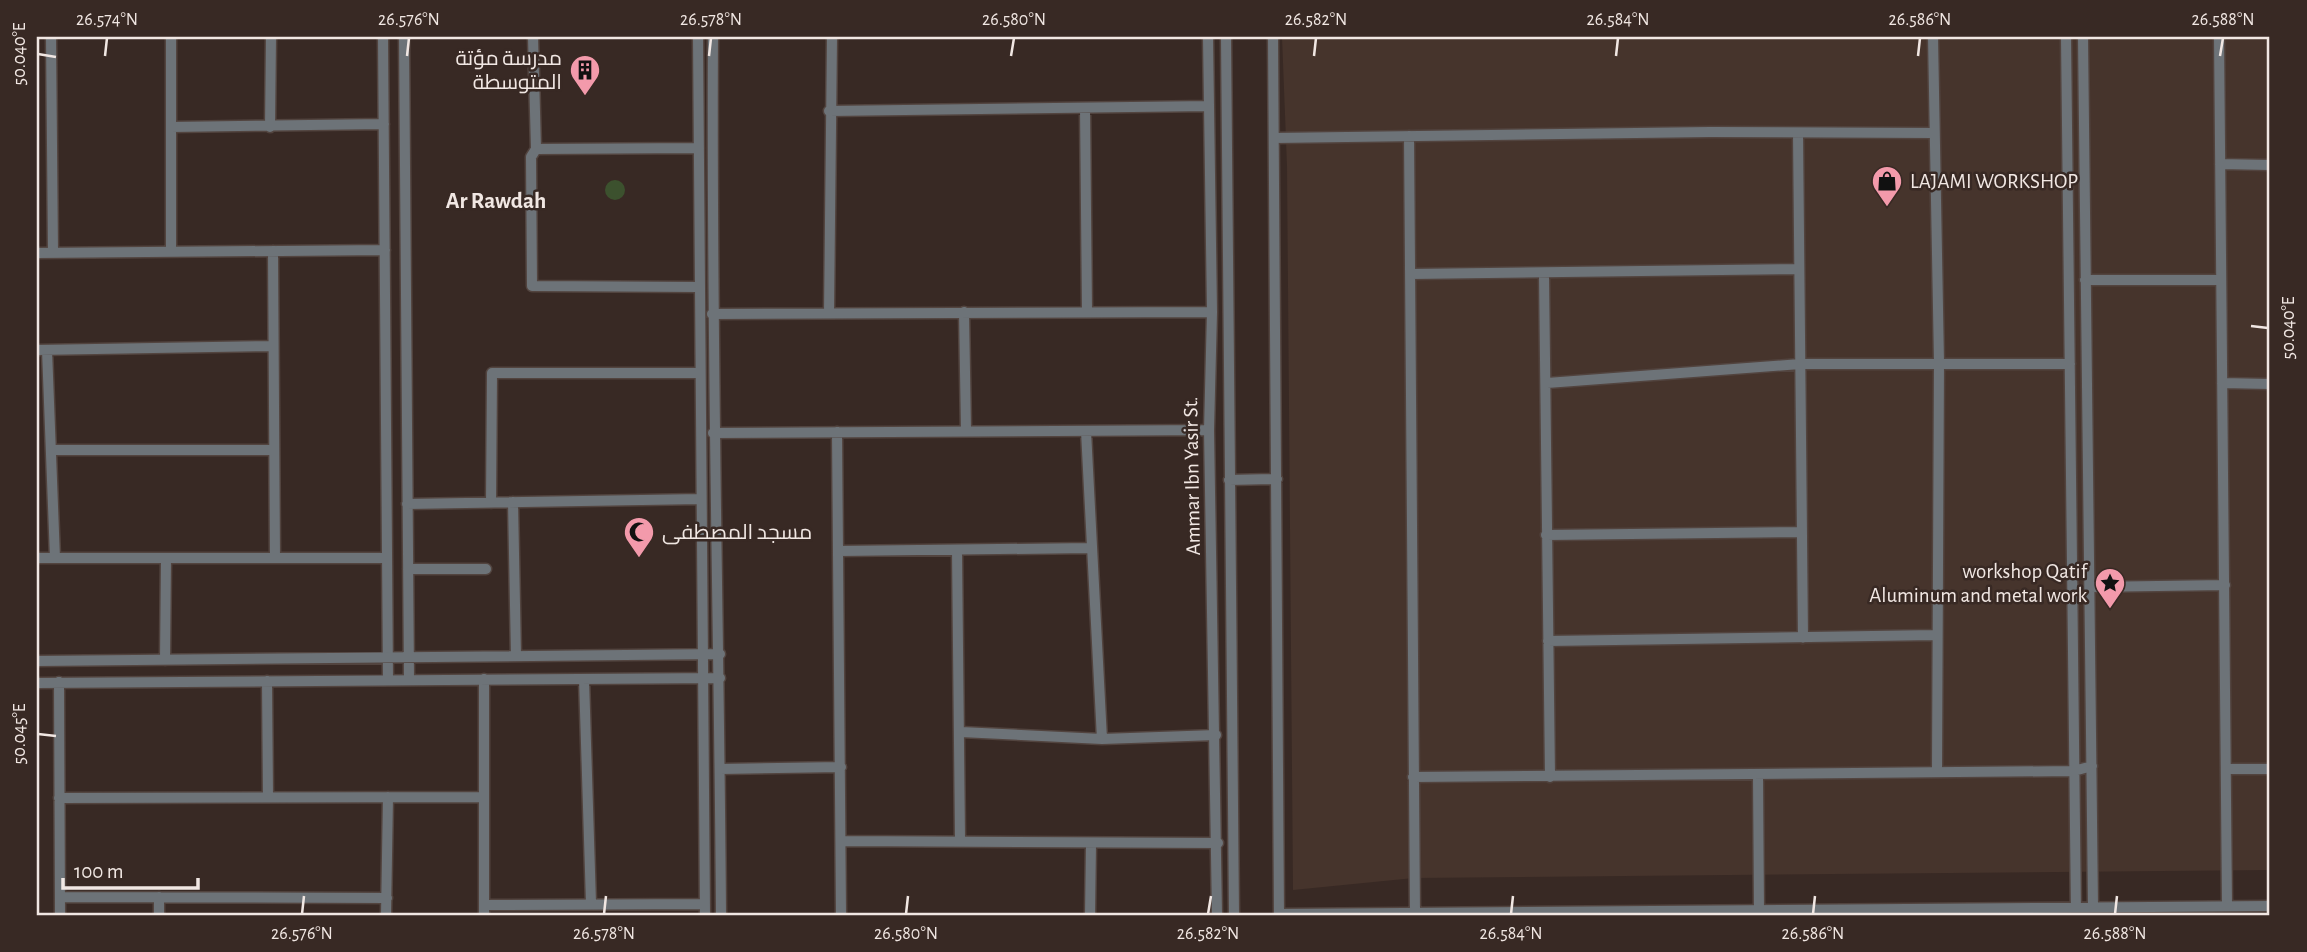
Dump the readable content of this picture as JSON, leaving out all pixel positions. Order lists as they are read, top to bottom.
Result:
{
  "streets": {
    "street": ["Ammar Ibn Yasir St."]
  },
  "districts": ["Ar Rawdah"],
  "places": {
    "building": ["مدرسة مؤتة المتوسطة"],
    "shop": ["LAJAMI WORKSHOP"],
    "mosque": ["مسجد المصطفى"],
    "place": ["workshop Qatif Aluminum and metal work"]
  },
  "scale_bar": "100 m",
  "coordinates": [
    "26.574°N",
    "26.576°N",
    "26.578°N",
    "26.580°N",
    "26.582°N",
    "26.584°N",
    "26.586°N",
    "26.588°N",
    "50.040°E",
    "50.045°E"
  ]
}
